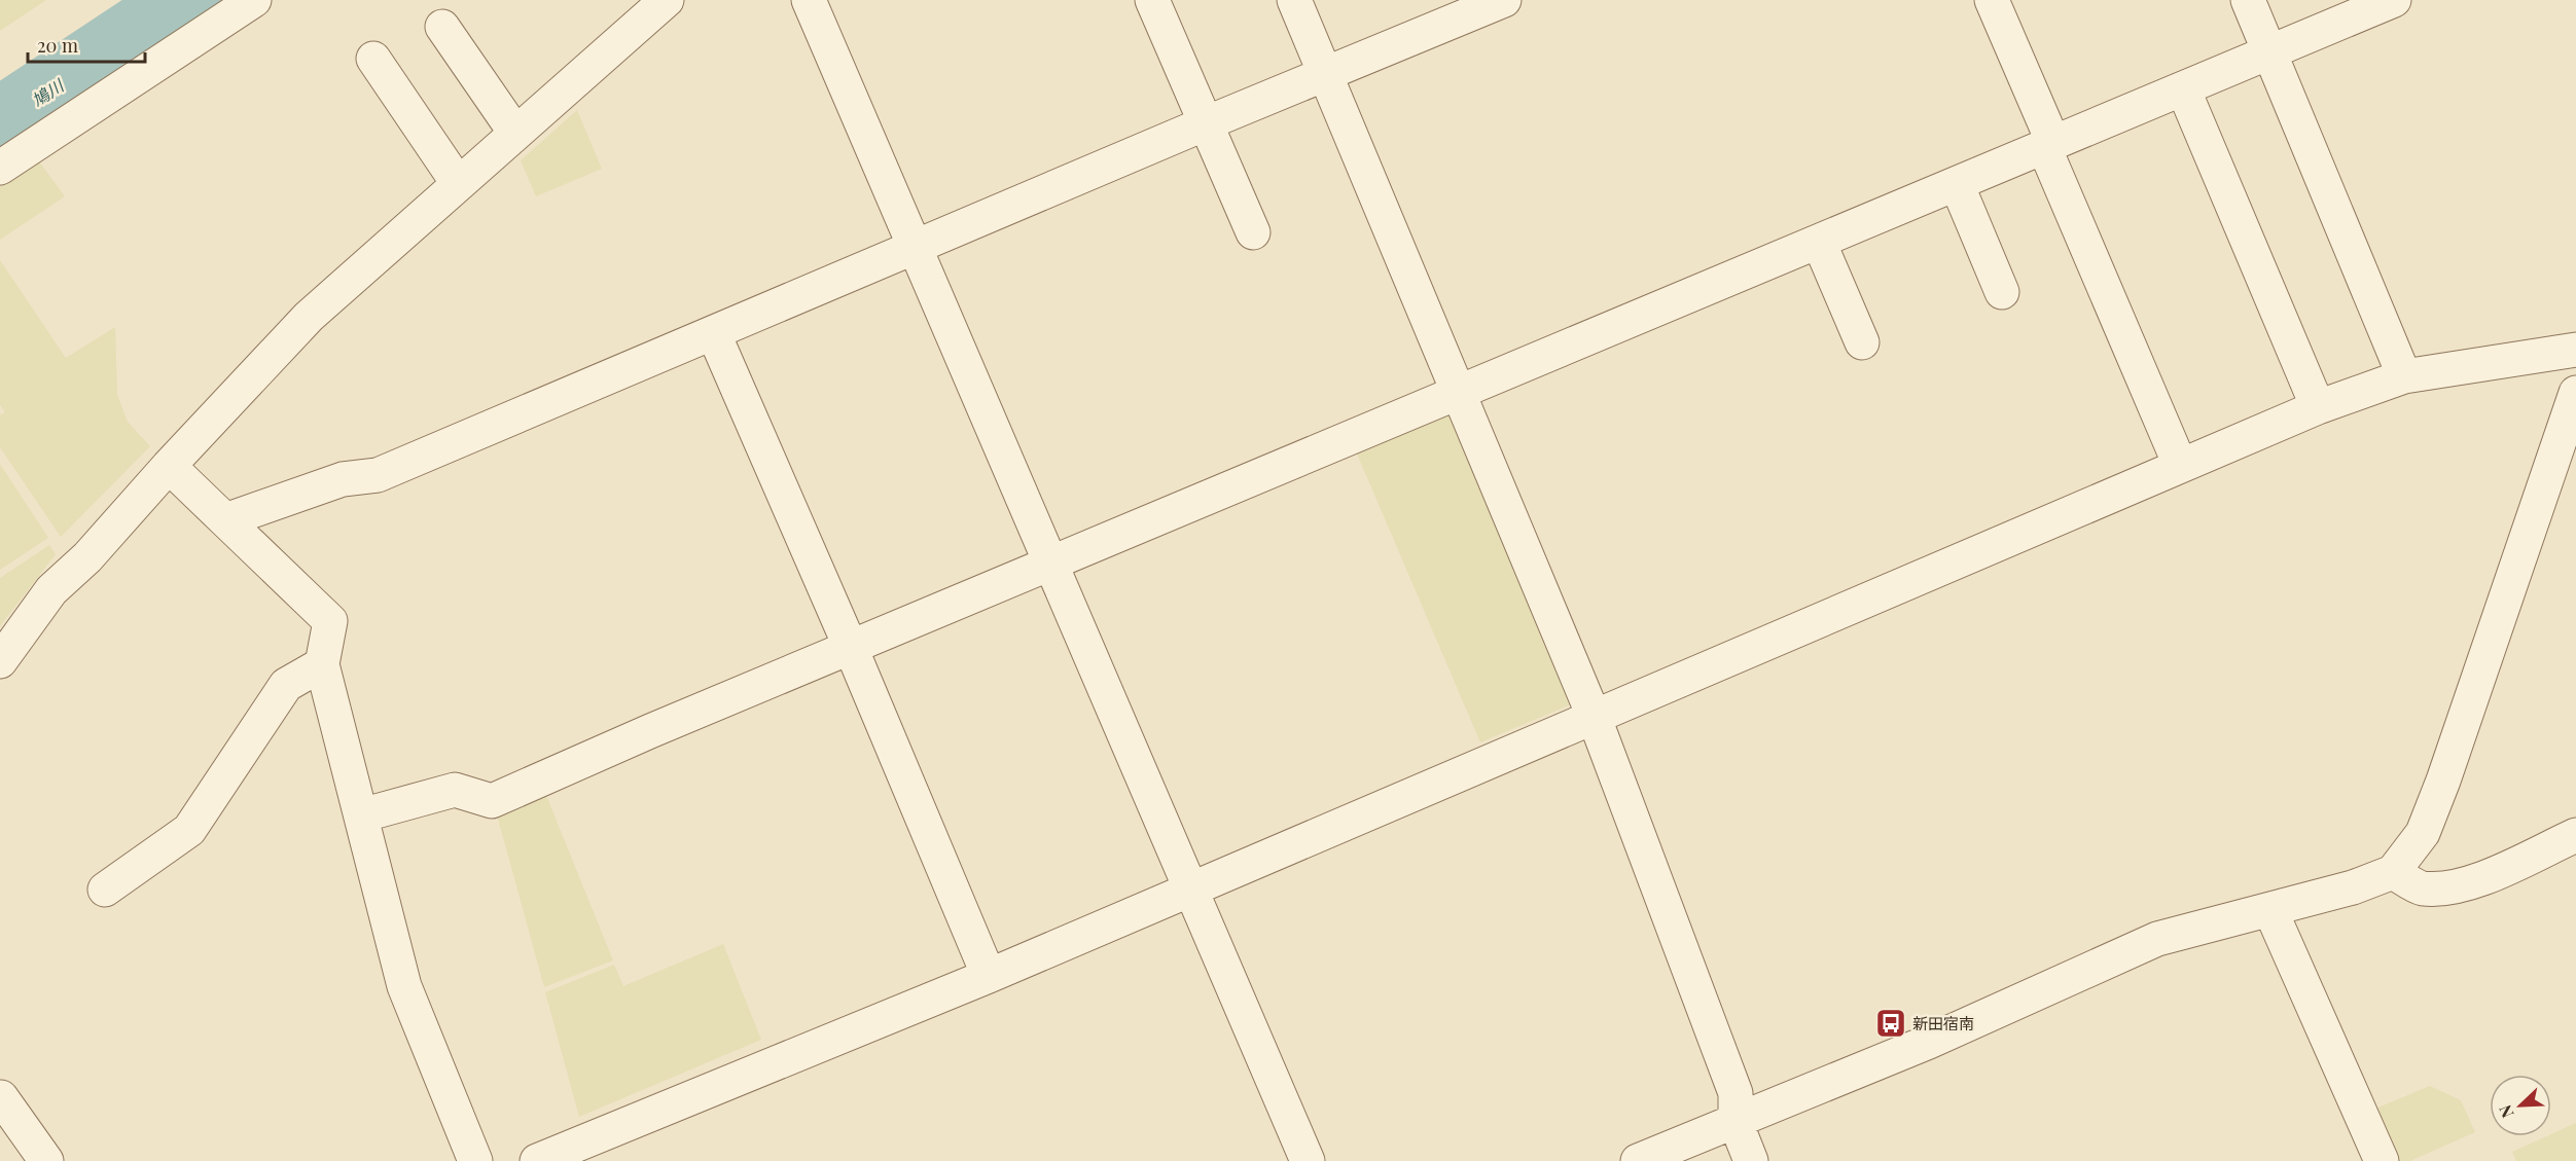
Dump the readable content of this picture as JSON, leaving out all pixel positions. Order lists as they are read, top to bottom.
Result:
{
  "water": ["鳩川"],
  "places": {
    "bus stop": ["新田宿南"]
  },
  "scale_bar": "20 m",
  "north": "bottom left"
}
